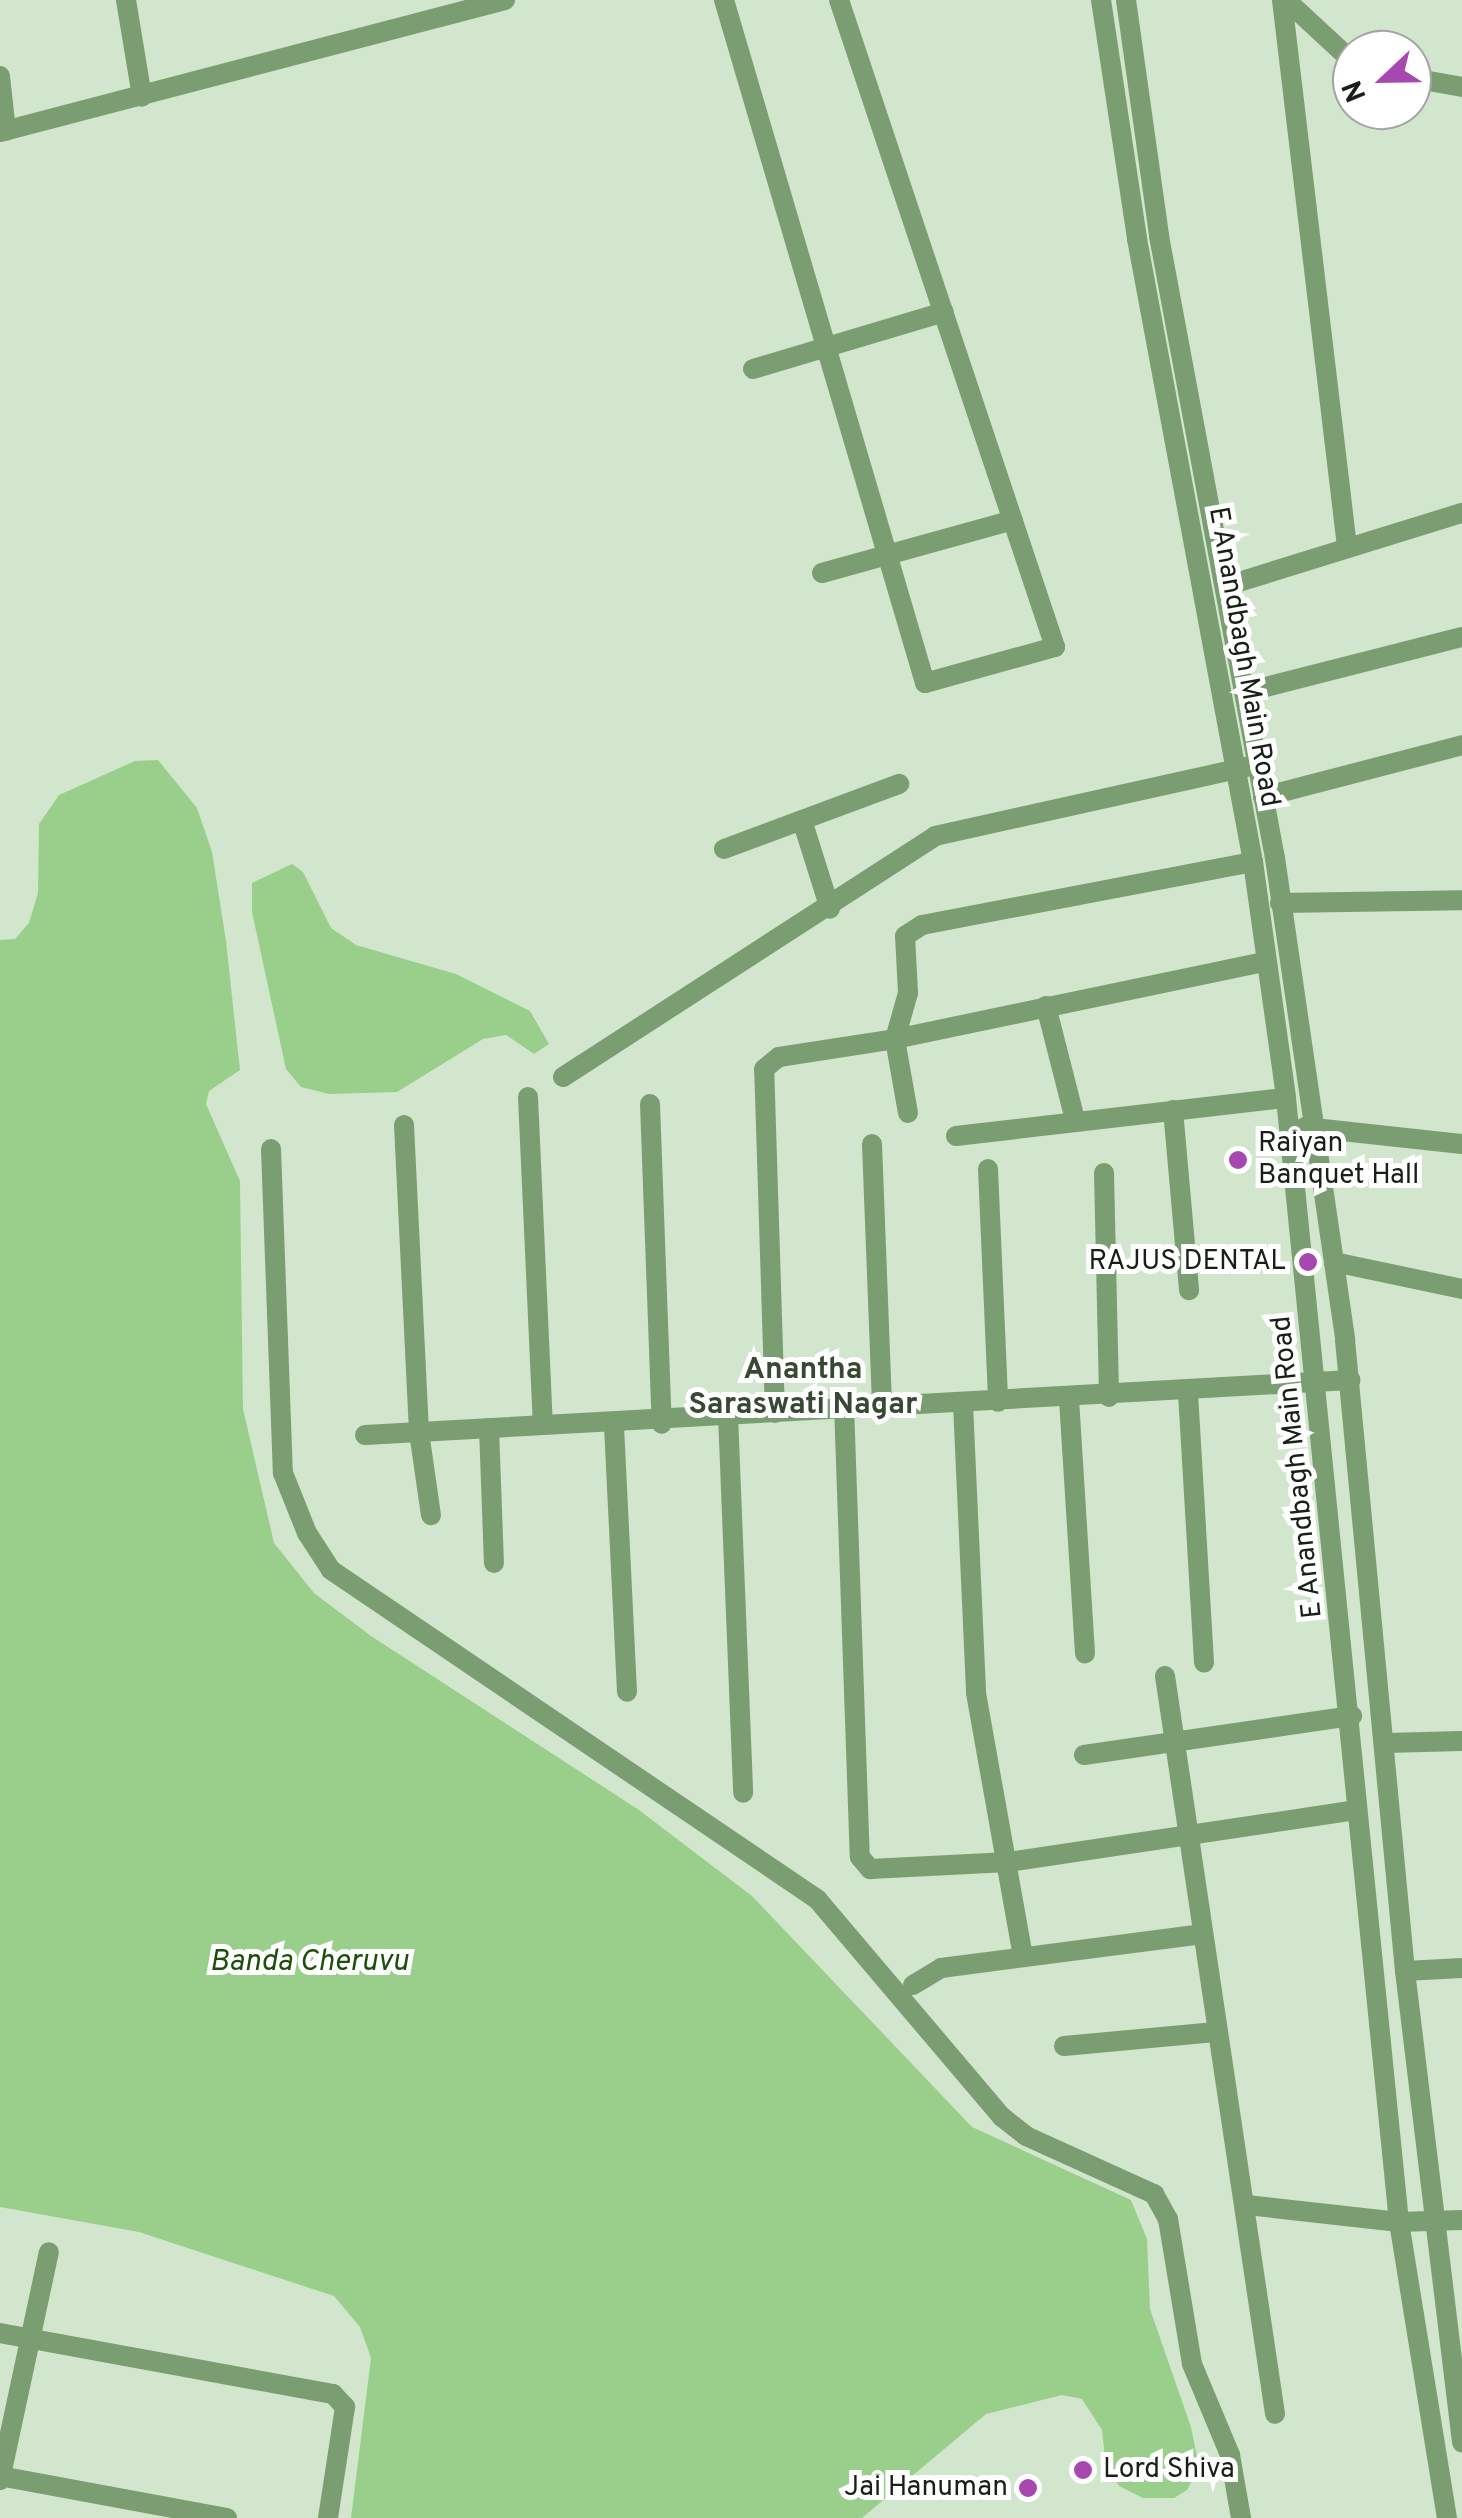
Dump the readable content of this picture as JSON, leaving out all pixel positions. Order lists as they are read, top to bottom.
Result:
{
  "streets": {
    "street": ["E Anandbagh Main Road"]
  },
  "districts": ["Anantha Saraswati Nagar"],
  "water": ["Banda Cheruvu"],
  "places": [
    "Raiyan Banquet Hall",
    "RAJUS DENTAL",
    "Lord Shiva",
    "Jai Hanuman"
  ],
  "north": "left"
}
